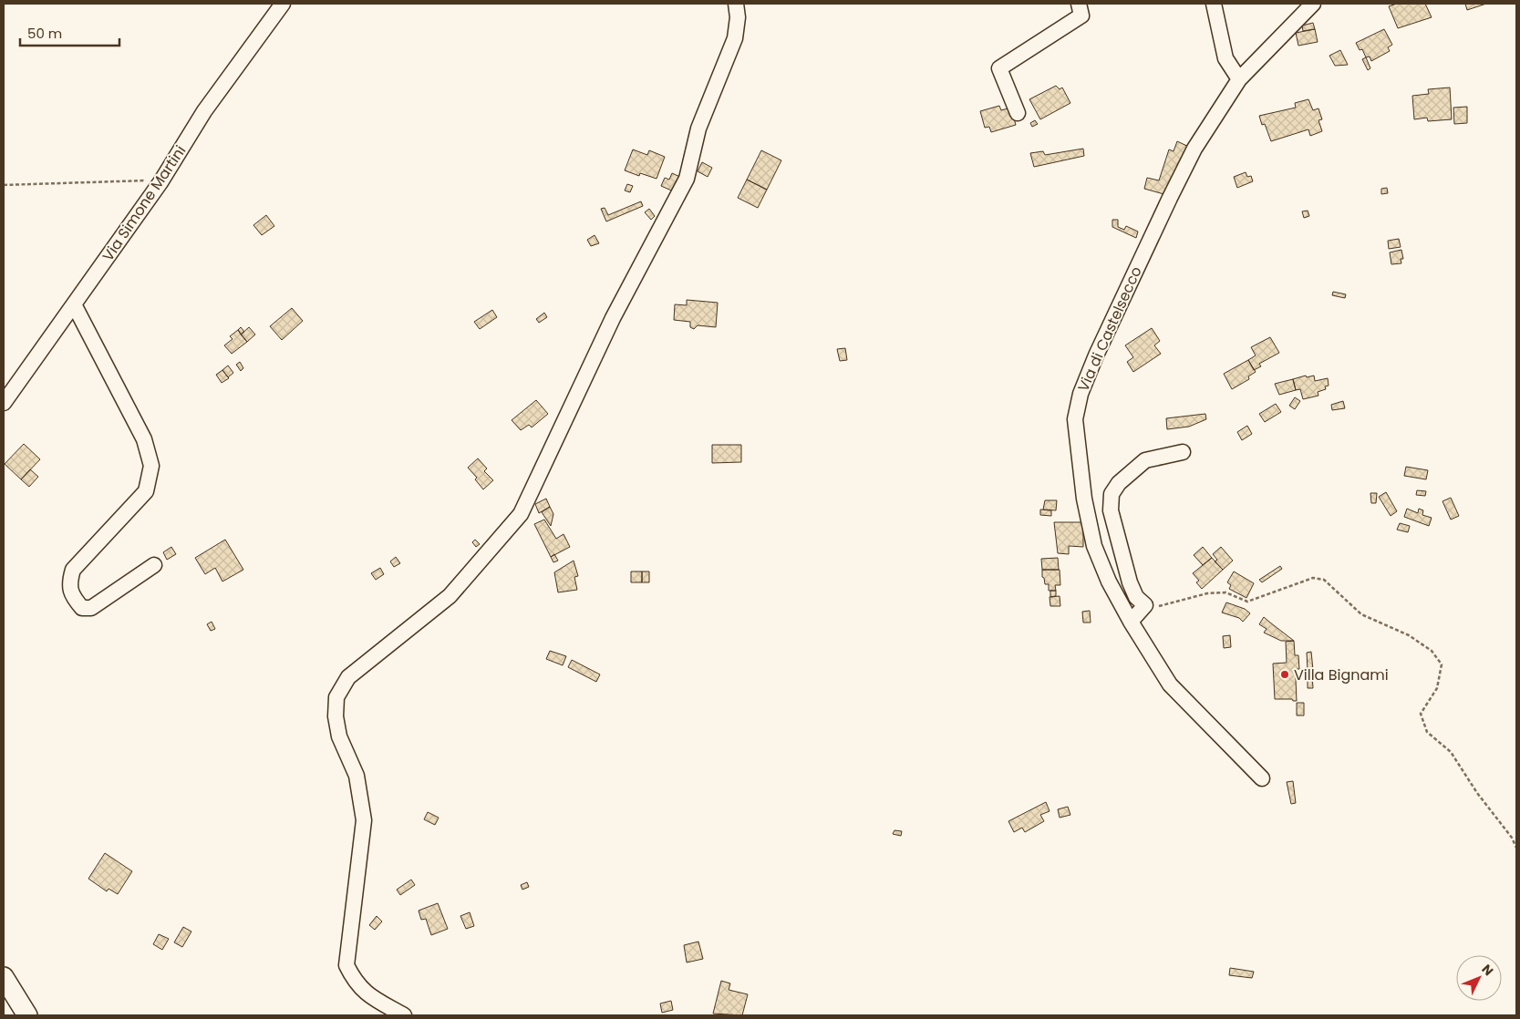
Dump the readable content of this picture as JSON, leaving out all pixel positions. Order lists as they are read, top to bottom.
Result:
{
  "streets": {
    "street": ["Via Simone Martini", "Via di Castelsecco"]
  },
  "places": ["Villa Bignami"],
  "scale_bar": "50 m",
  "north": "top right"
}
